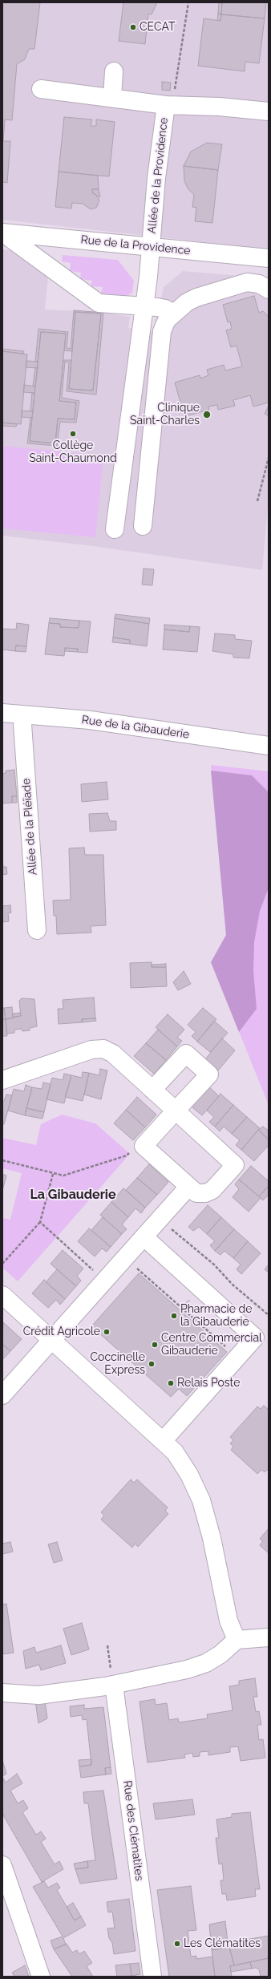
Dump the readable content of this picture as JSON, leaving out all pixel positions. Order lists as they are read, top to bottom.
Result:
{
  "streets": {
    "street": [
      "Allée de la Providence",
      "Rue de la Providence",
      "Rue de la Gibauderie",
      "Allée de la Pléïade",
      "Rue des Clématites"
    ]
  },
  "crossings": [
    ["Allée de la Providence", "Rue de la Providence"],
    ["Rue de la Gibauderie", "Allée de la Pléïade"]
  ],
  "districts": ["La Gibauderie"],
  "places": [
    "CECAT",
    "Clinique Saint-Charles",
    "Collège Saint-Chaumond",
    "Pharmacie de la Gibauderie",
    "Crédit Agricole",
    "Centre Commercial Gibauderie",
    "Coccinelle Express",
    "Relais Poste",
    "Les Clématites"
  ]
}
